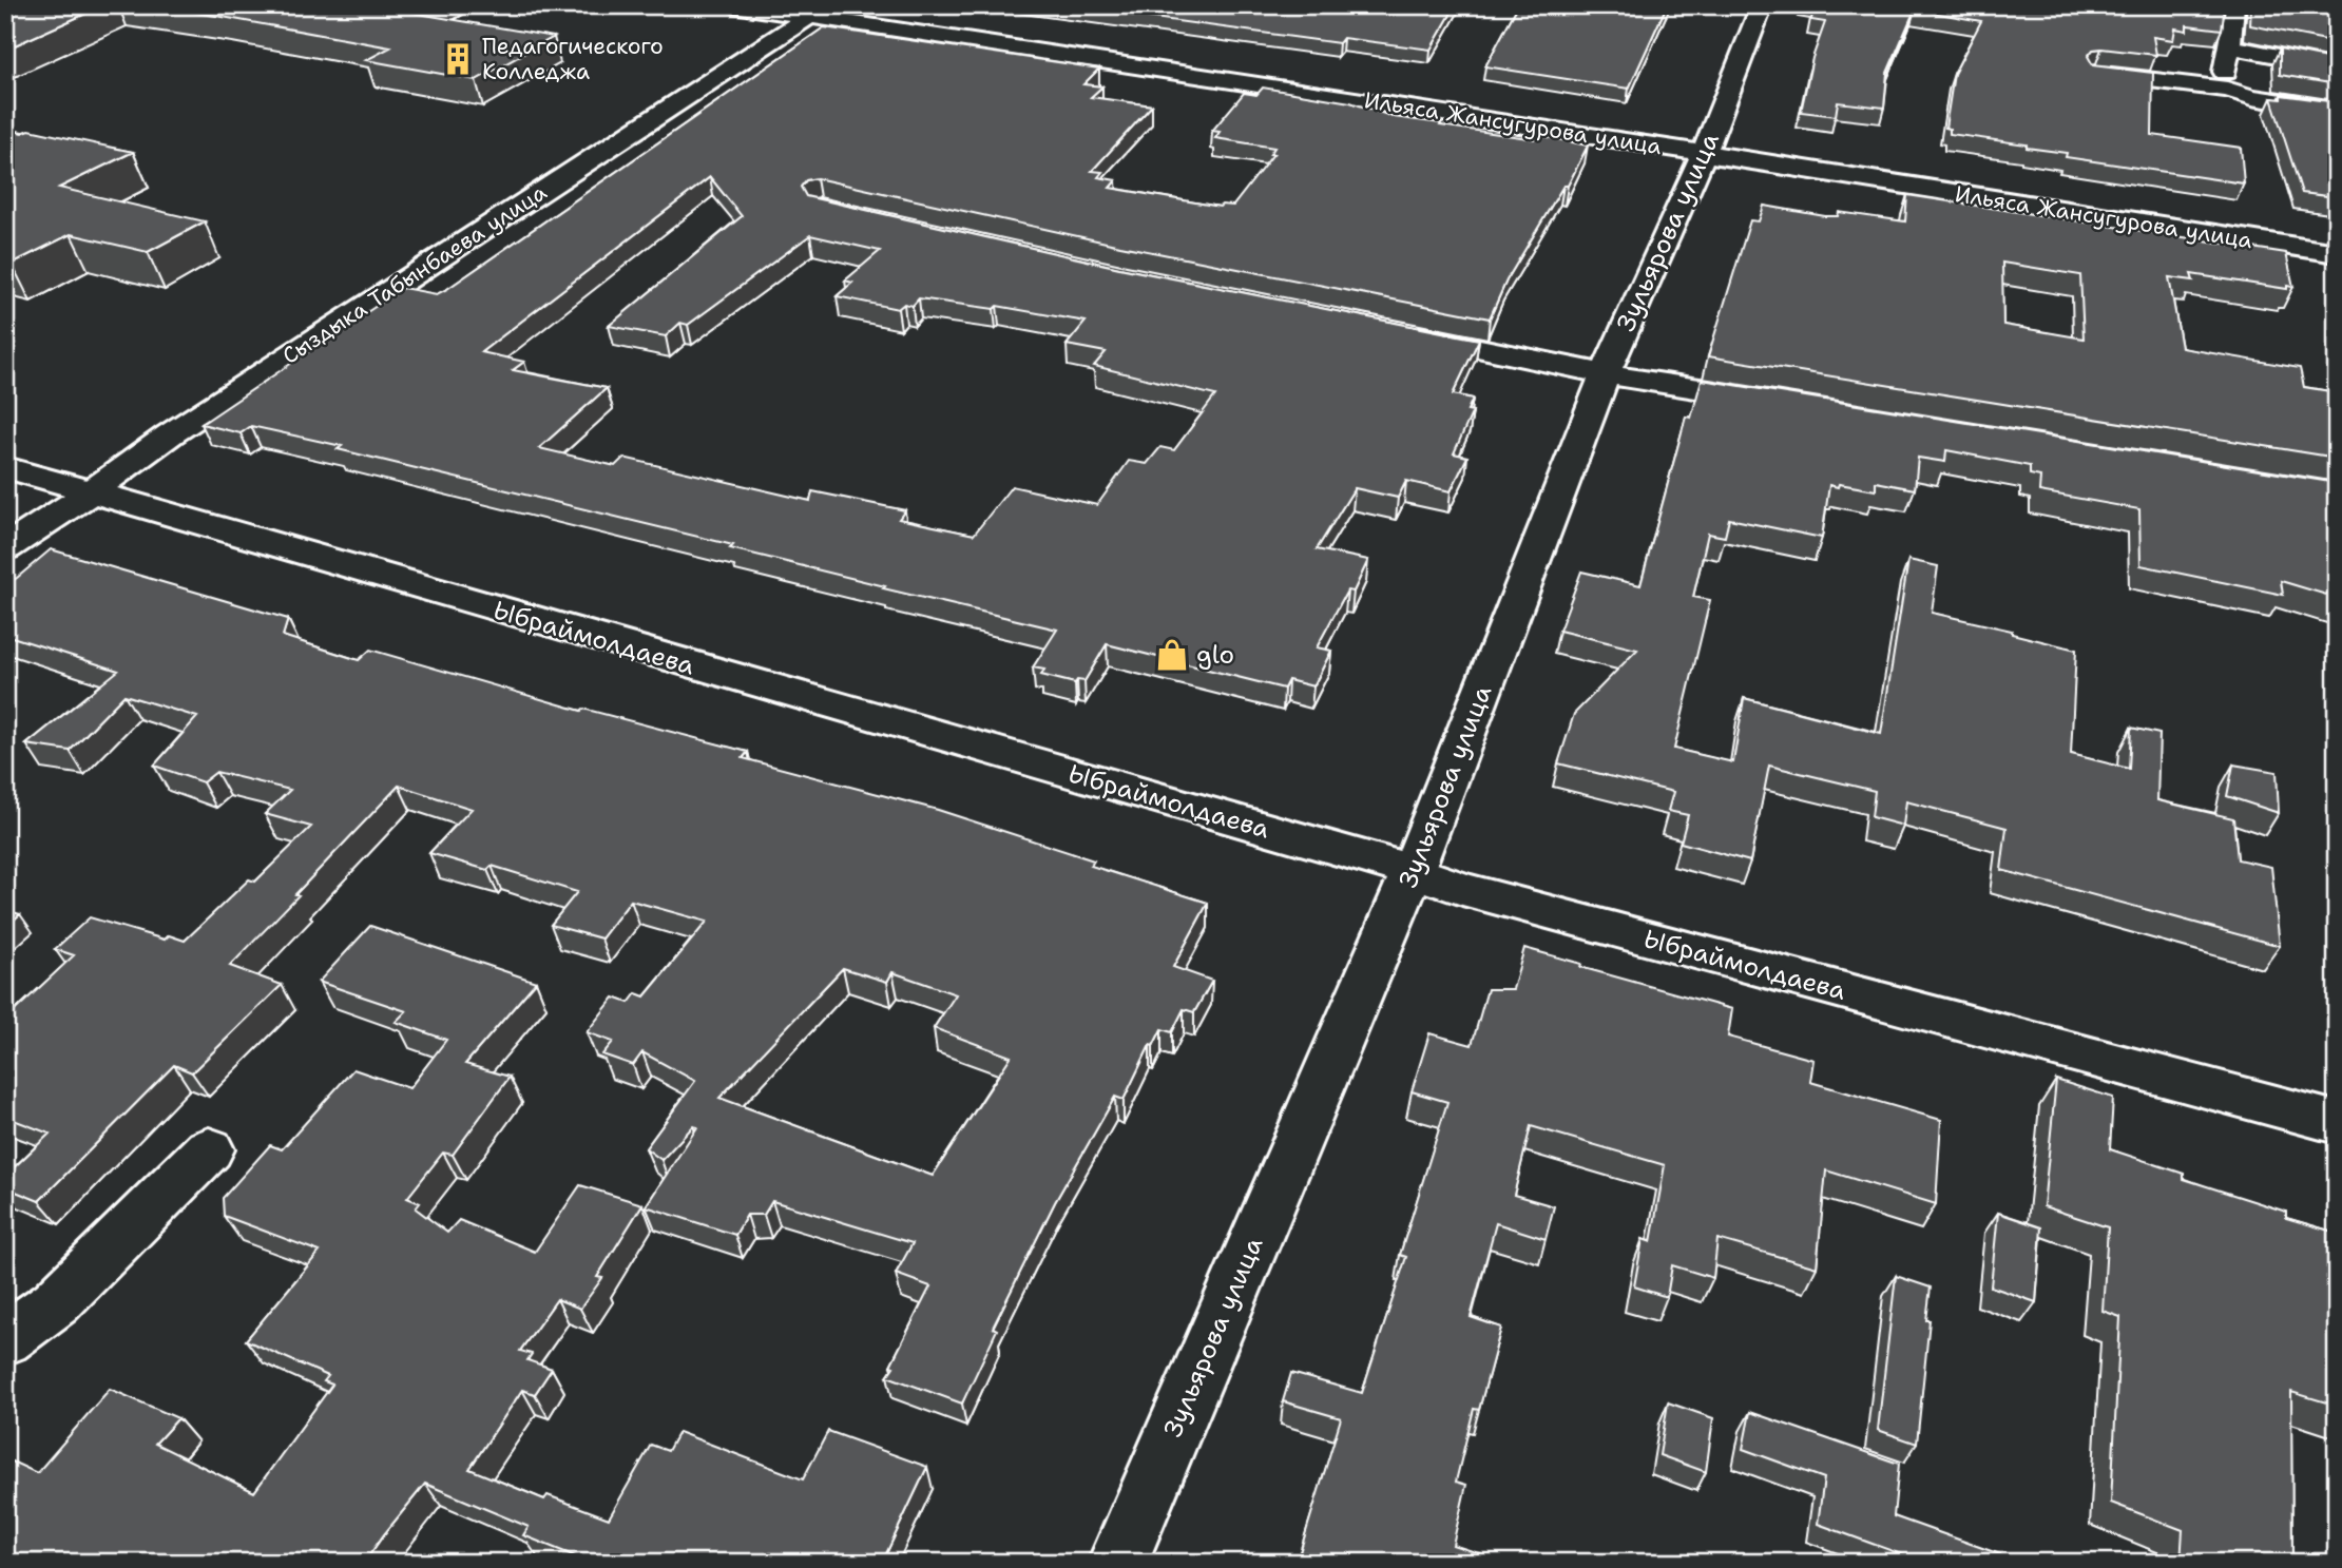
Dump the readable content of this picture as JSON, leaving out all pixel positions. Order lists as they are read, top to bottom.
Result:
{
  "streets": {
    "street": [
      "Ильяса Жансугурова улица",
      "Зульярова улица",
      "Сыздыка Табынбаева улица",
      "Ыбраймолдаева"
    ]
  },
  "crossings": [
    ["Ильяса Жансугурова улица", "Зульярова улица"],
    ["Ильяса Жансугурова улица", "Сыздыка Табынбаева улица"],
    ["Зульярова улица", "Ыбраймолдаева"],
    ["Сыздыка Табынбаева улица", "Ыбраймолдаева"]
  ],
  "places": {
    "building": ["Педагогического Колледжа"],
    "shop": ["glo"]
  }
}
